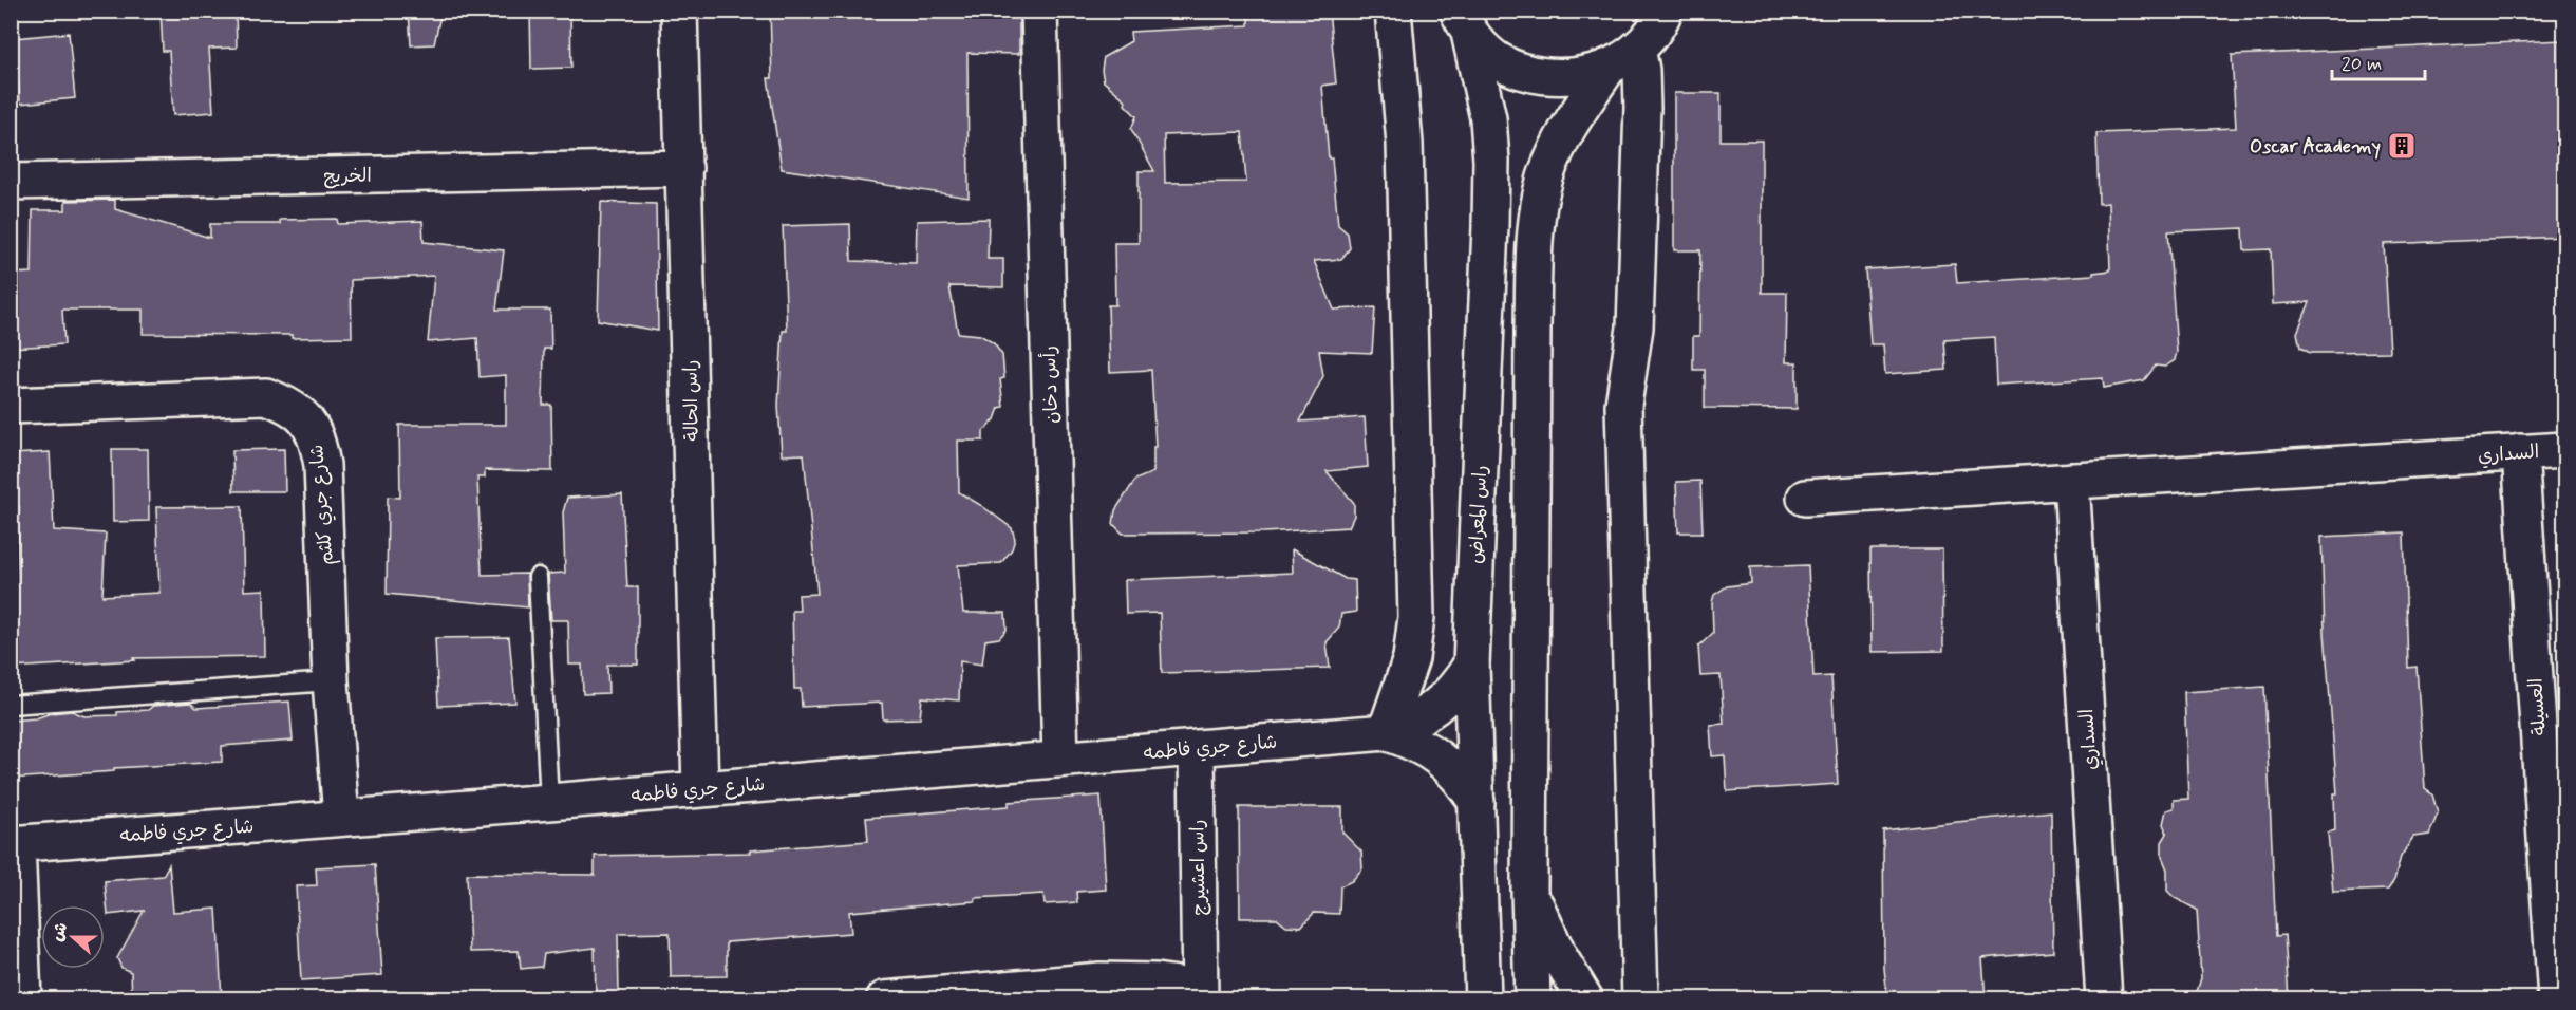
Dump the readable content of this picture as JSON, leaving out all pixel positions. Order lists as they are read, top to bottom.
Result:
{
  "streets": {
    "street": [
      "الخريج",
      "رأس دخان",
      "راس الحالة",
      "السداري",
      "شارع جري كلثم",
      "راس المعراض",
      "العسيلة",
      "شارع جري فاطمه",
      "راس اعشيرج"
    ]
  },
  "crossings": [
    ["الخريج", "راس الحالة"],
    ["رأس دخان", "شارع جري فاطمه"],
    ["راس الحالة", "شارع جري فاطمه"],
    ["السداري", "العسيلة"],
    ["شارع جري كلثم", "شارع جري فاطمه"],
    ["راس المعراض", "شارع جري فاطمه"],
    ["شارع جري فاطمه", "راس اعشيرج"]
  ],
  "places": {
    "building": ["Oscar Academy"]
  },
  "scale_bar": "20 m",
  "north": "left"
}
